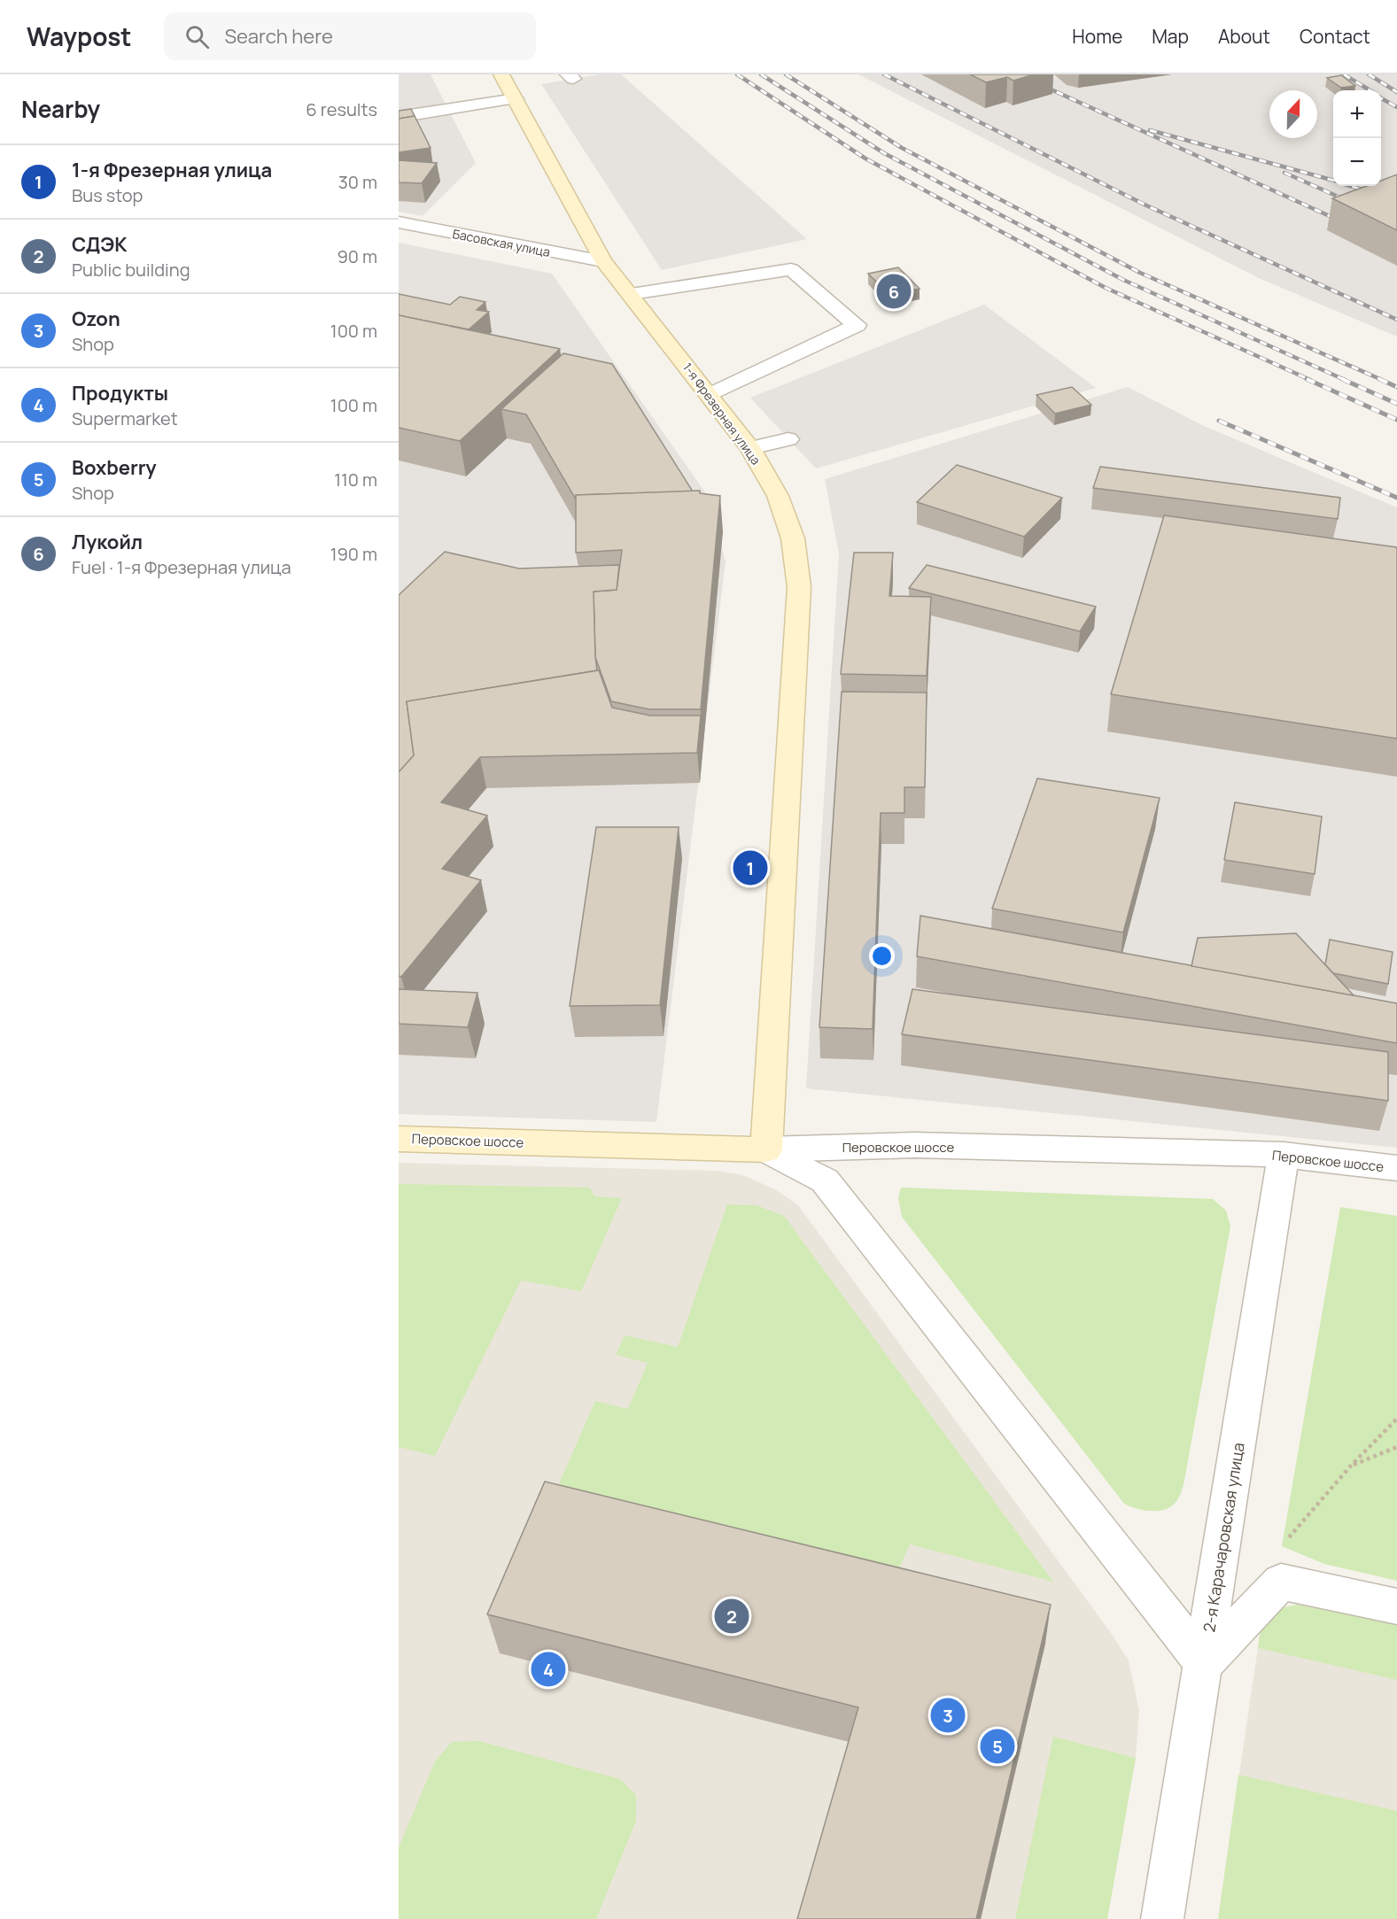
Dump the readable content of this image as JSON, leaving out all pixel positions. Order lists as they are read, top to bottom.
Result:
{
  "streets": {
    "street": [
      "Басовская улица",
      "1-я Фрезерная улица",
      "Перовское шоссе",
      "2-я Карачаровская улица"
    ]
  },
  "crossings": [
    ["Басовская улица", "1-я Фрезерная улица"],
    ["1-я Фрезерная улица", "Перовское шоссе"],
    ["Перовское шоссе", "2-я Карачаровская улица"]
  ],
  "north": "top",
  "page": {
    "header": "Waypost",
    "search": "Search here",
    "nav": [
      "Home",
      "Map",
      "About",
      "Contact"
    ],
    "heading": ["Nearby", "6 results"],
    "map_buttons": ["+", "−"],
    "list": [
      {
        "mark": "1",
        "name": "1-я Фрезерная улица",
        "note": "Bus stop",
        "value": "30 m"
      },
      {
        "mark": "2",
        "name": "СДЭК",
        "note": "Public building",
        "value": "90 m"
      },
      {
        "mark": "3",
        "name": "Ozon",
        "note": "Shop",
        "value": "100 m"
      },
      {
        "mark": "4",
        "name": "Продукты",
        "note": "Supermarket",
        "value": "100 m"
      },
      {
        "mark": "5",
        "name": "Boxberry",
        "note": "Shop",
        "value": "110 m"
      },
      {
        "mark": "6",
        "name": "Лукойл",
        "note": "Fuel · 1-я Фрезерная улица",
        "value": "190 m"
      }
    ],
    "pins": [
      "6",
      "1",
      "2",
      "4",
      "3",
      "5"
    ]
  }
}
